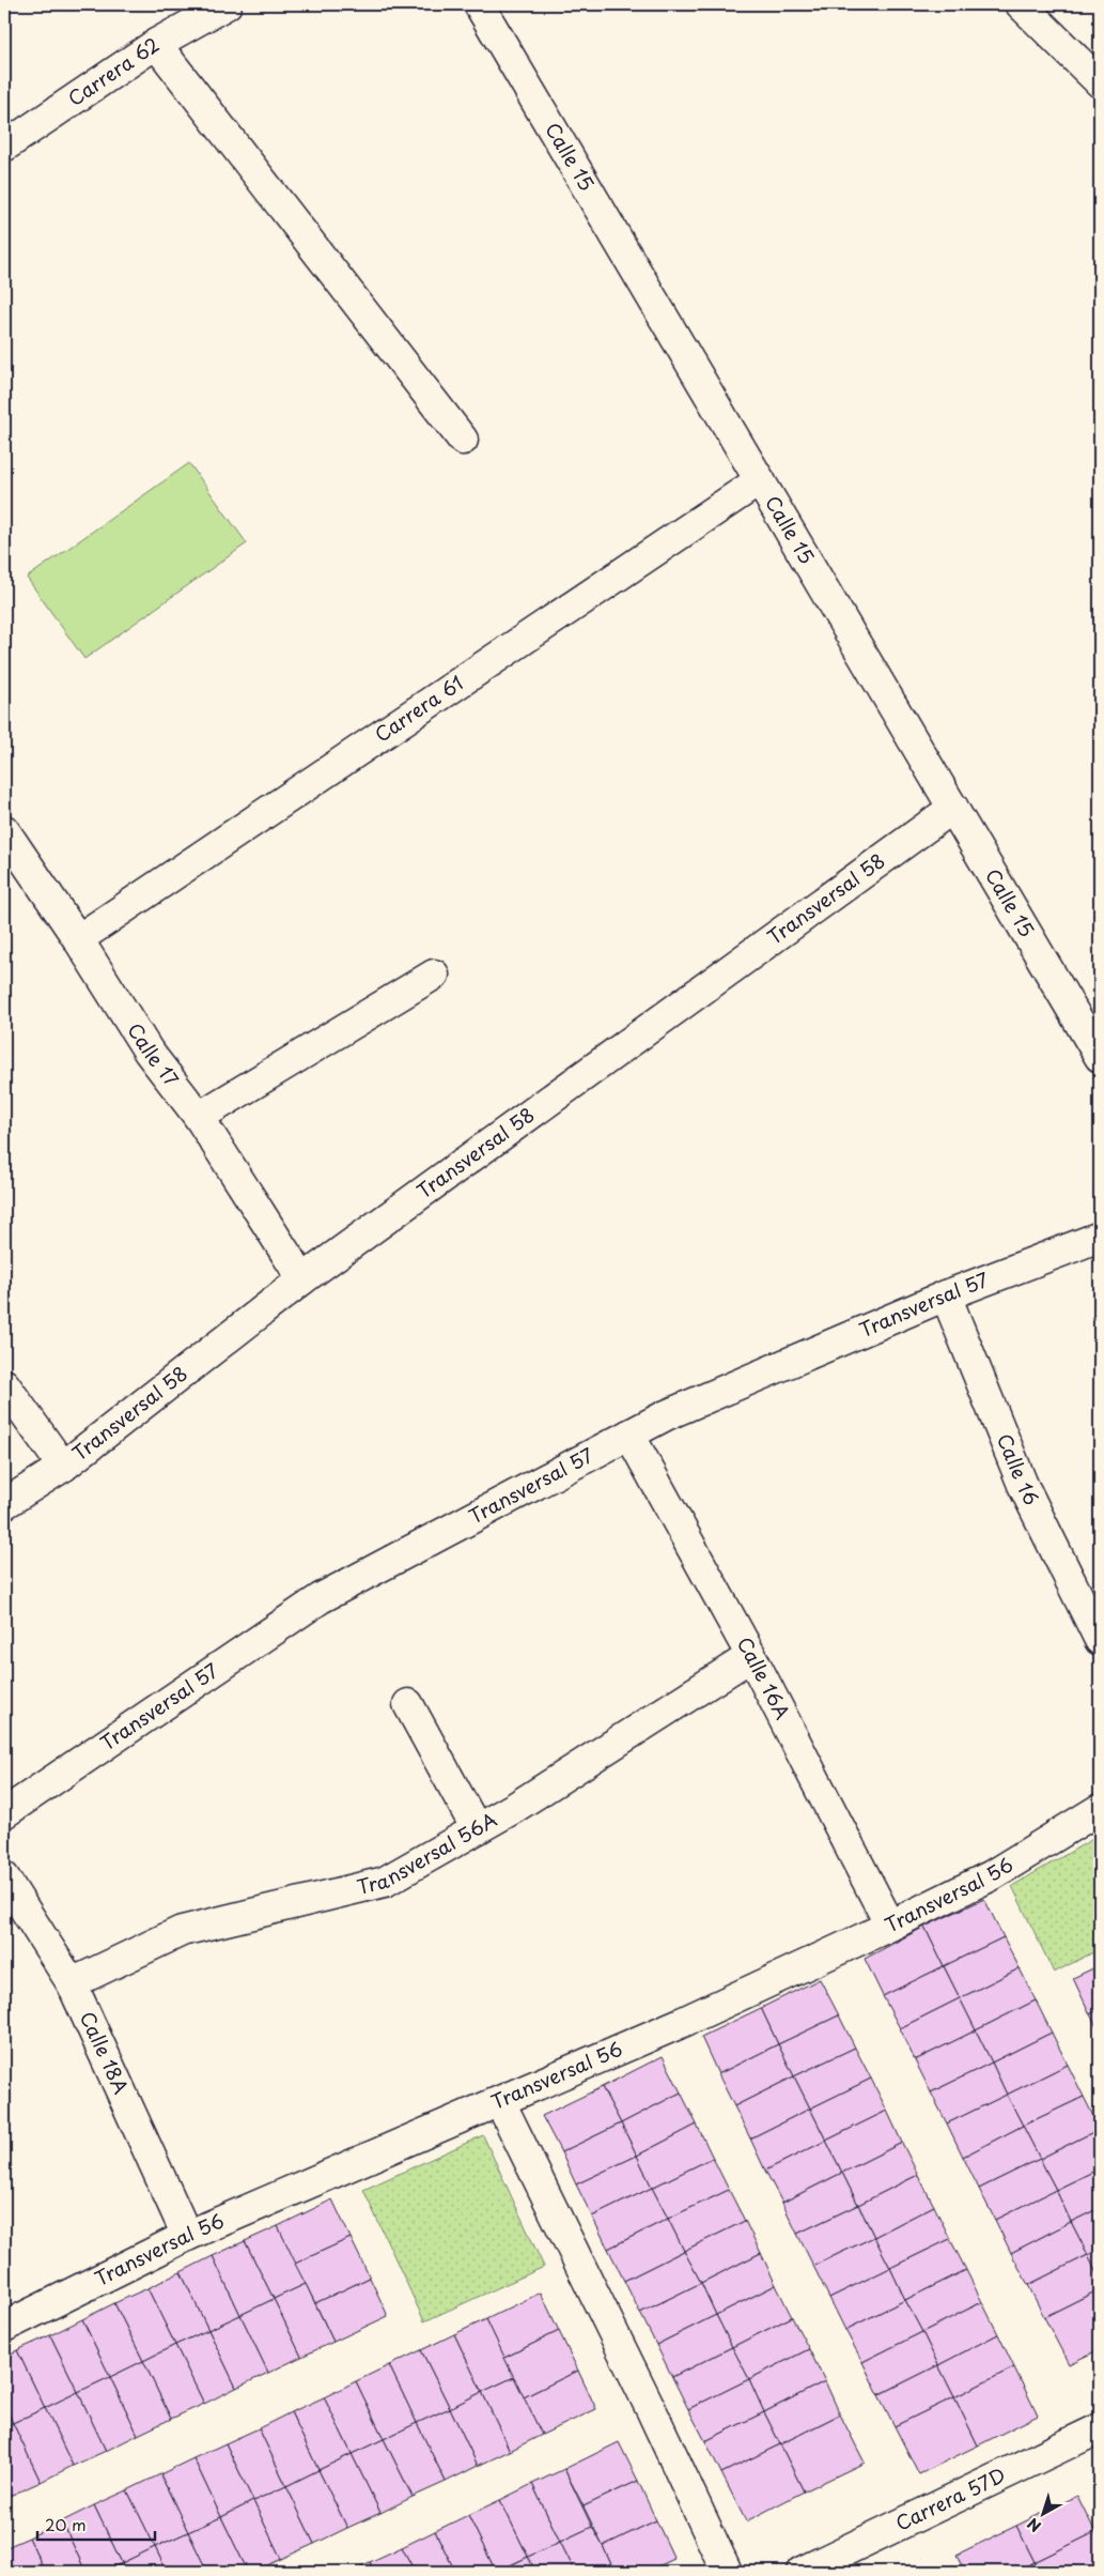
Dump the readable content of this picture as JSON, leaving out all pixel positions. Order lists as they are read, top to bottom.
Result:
{
  "streets": {
    "street": [
      "Carrera 62",
      "Calle 15",
      "Carrera 61",
      "Transversal 58",
      "Calle 17",
      "Transversal 57",
      "Calle 16",
      "Calle 16A",
      "Transversal 56A",
      "Transversal 56",
      "Calle 18A",
      "Carrera 57D"
    ]
  },
  "crossings": [
    ["Calle 15", "Carrera 61"],
    ["Calle 15", "Transversal 58"],
    ["Carrera 61", "Calle 17"],
    ["Transversal 58", "Calle 17"],
    ["Transversal 57", "Calle 16"],
    ["Transversal 57", "Calle 16A"],
    ["Calle 16A", "Transversal 56A"],
    ["Calle 16A", "Transversal 56"],
    ["Transversal 56A", "Calle 18A"],
    ["Transversal 56", "Calle 18A"]
  ],
  "scale_bar": "20 m",
  "north": "bottom left"
}
